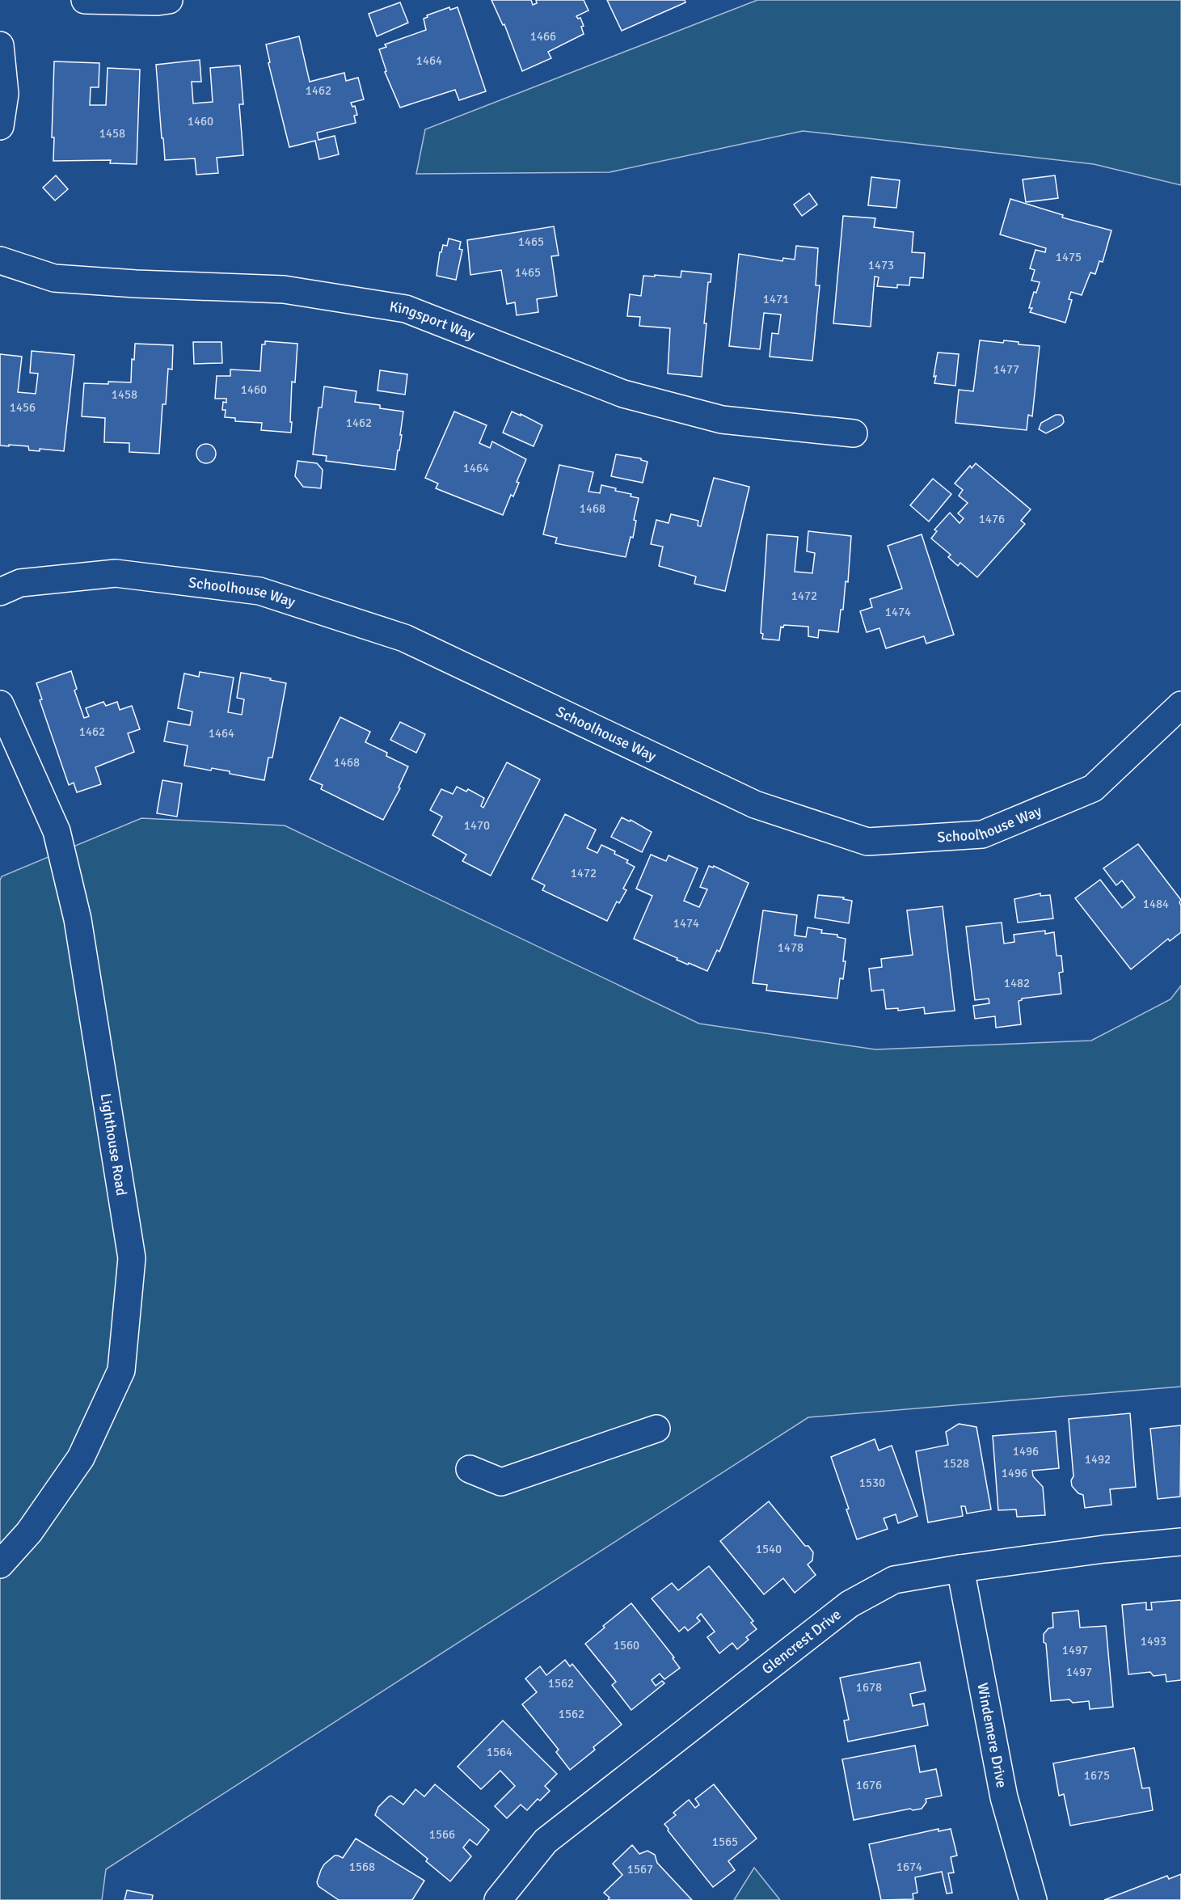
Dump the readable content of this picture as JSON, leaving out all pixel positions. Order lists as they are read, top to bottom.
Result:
{
  "streets": {
    "street": [
      "Kingsport Way",
      "Schoolhouse Way",
      "Lighthouse Road",
      "Glencrest Drive",
      "Windemere Drive"
    ]
  },
  "crossings": [
    ["Glencrest Drive", "Windemere Drive"]
  ],
  "house_numbers": [
    "1466",
    "1464",
    "1462",
    "1460",
    "1458",
    "1465",
    "1475",
    "1473",
    "1465",
    "1471",
    "1477",
    "1460",
    "1458",
    "1456",
    "1462",
    "1464",
    "1468",
    "1476",
    "1472",
    "1474",
    "1462",
    "1464",
    "1468",
    "1470",
    "1472",
    "1484",
    "1474",
    "1478",
    "1482",
    "1496",
    "1492",
    "1528",
    "1496",
    "1530",
    "1540",
    "1493",
    "1560",
    "1497",
    "1497",
    "1562",
    "1678",
    "1562",
    "1564",
    "1675",
    "1676",
    "1566",
    "1565",
    "1568",
    "1674",
    "1567"
  ]
}
